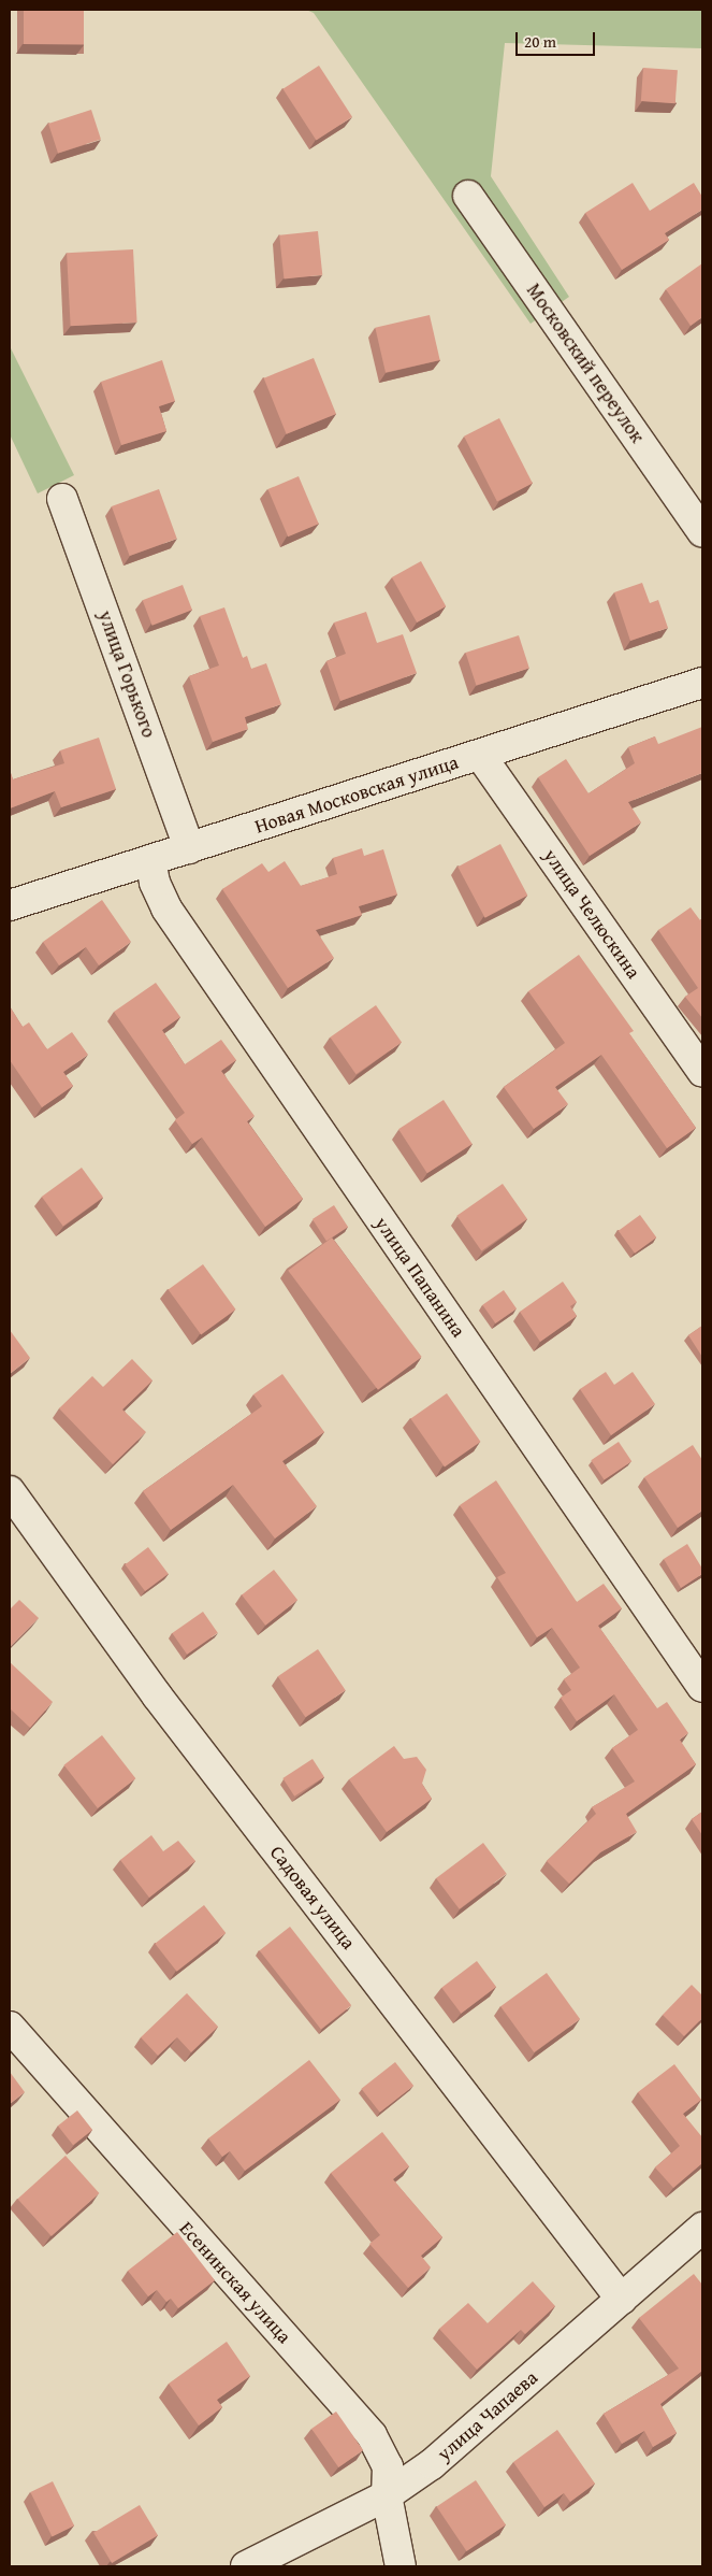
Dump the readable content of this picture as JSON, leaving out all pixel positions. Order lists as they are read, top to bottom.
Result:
{
  "streets": {
    "street": [
      "Московский переулок",
      "улица Горького",
      "Новая Московская улица",
      "улица Челюскина",
      "улица Папанина",
      "Садовая улица",
      "Есенинская улица",
      "улица Чапаева"
    ]
  },
  "crossings": [
    ["улица Горького", "Новая Московская улица"],
    ["Новая Московская улица", "улица Челюскина"],
    ["Новая Московская улица", "улица Папанина"],
    ["Садовая улица", "улица Чапаева"],
    ["Есенинская улица", "улица Чапаева"]
  ],
  "scale_bar": "20 m"
}
